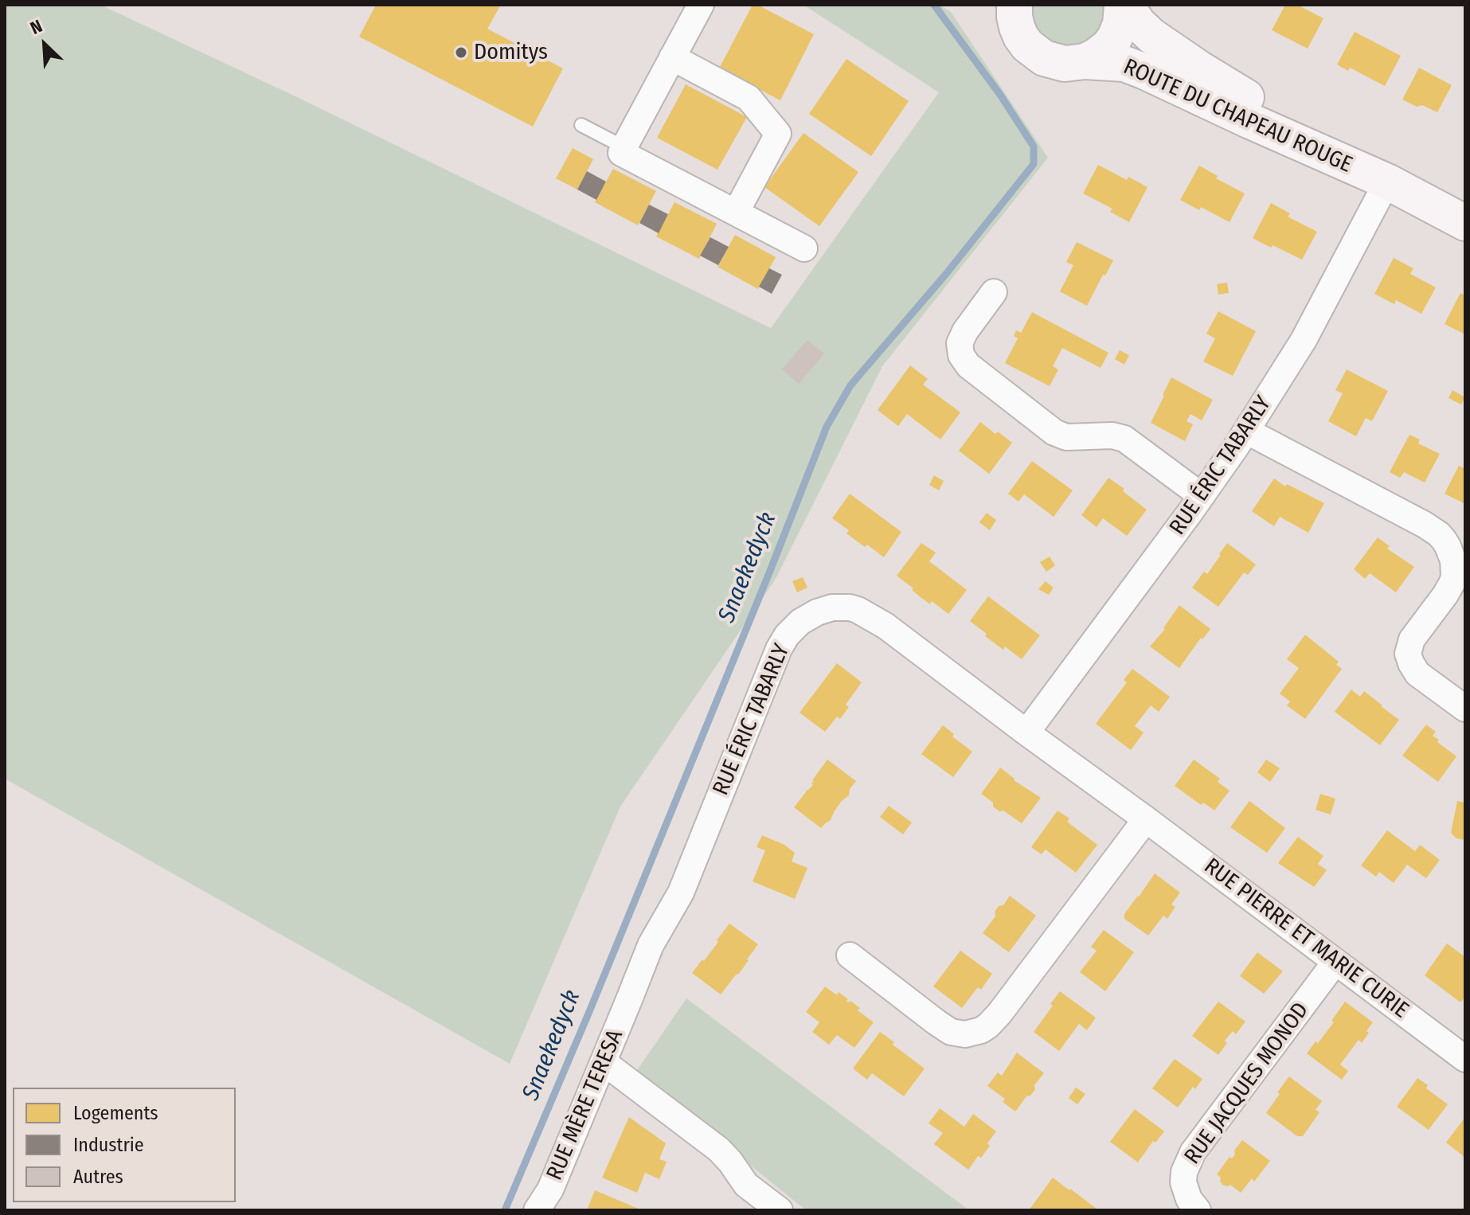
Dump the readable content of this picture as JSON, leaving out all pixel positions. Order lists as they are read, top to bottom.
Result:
{
  "streets": {
    "street": [
      "ROUTE DU CHAPEAU ROUGE",
      "RUE ÉRIC TABARLY",
      "RUE PIERRE ET MARIE CURIE",
      "RUE JACQUES MONOD",
      "RUE MÈRE TERESA"
    ]
  },
  "crossings": [
    ["ROUTE DU CHAPEAU ROUGE", "RUE ÉRIC TABARLY"],
    ["RUE ÉRIC TABARLY", "RUE PIERRE ET MARIE CURIE"],
    ["RUE ÉRIC TABARLY", "RUE MÈRE TERESA"],
    ["RUE PIERRE ET MARIE CURIE", "RUE JACQUES MONOD"]
  ],
  "water": ["Snaekedyck"],
  "places": ["Domitys"],
  "legend": ["Logements", "Industrie", "Autres"],
  "north": "top left"
}
